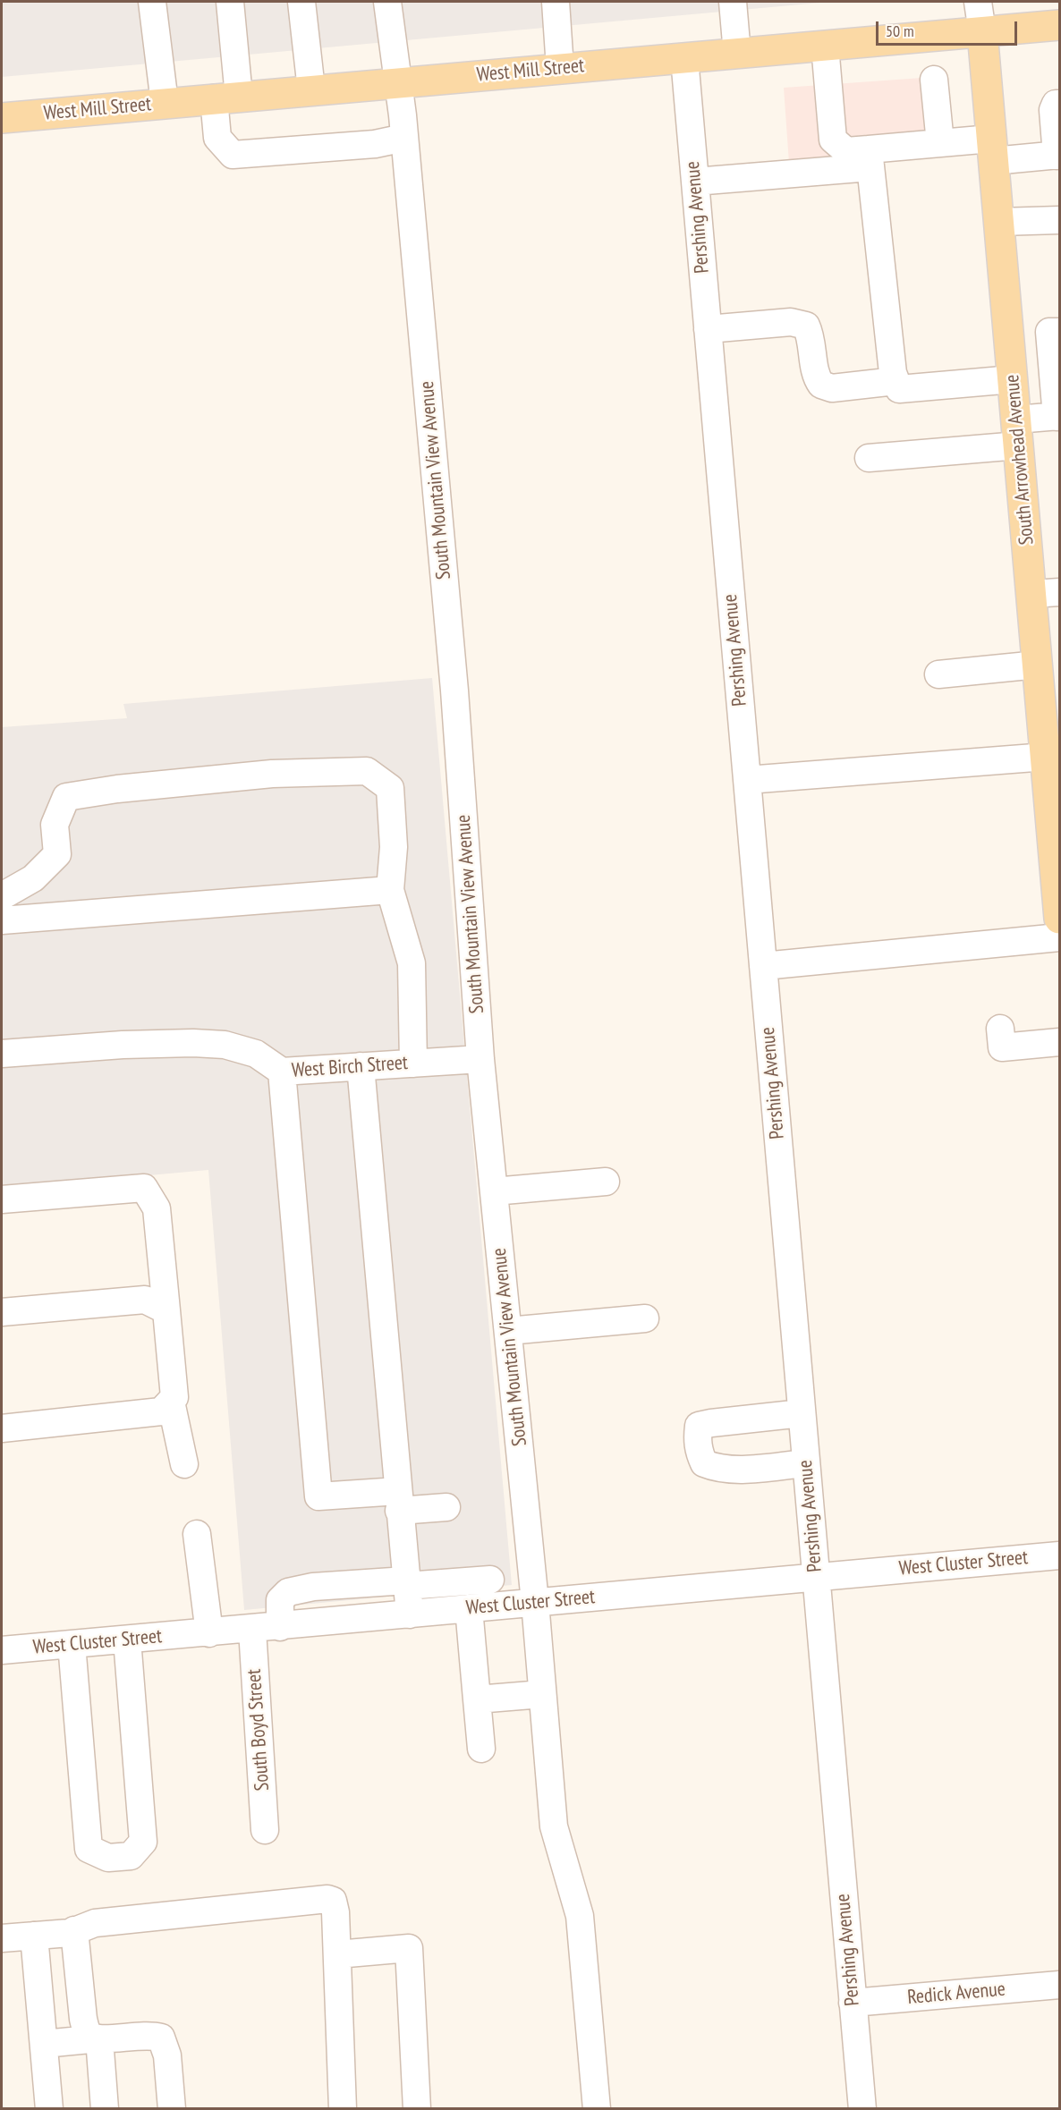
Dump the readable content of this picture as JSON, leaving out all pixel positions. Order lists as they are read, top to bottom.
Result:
{
  "streets": {
    "main road": ["West Mill Street", "South Arrowhead Avenue"],
    "street": [
      "Pershing Avenue",
      "South Mountain View Avenue",
      "West Birch Street",
      "West Cluster Street",
      "South Boyd Street",
      "Redick Avenue"
    ]
  },
  "crossings": [
    ["West Mill Street", "Pershing Avenue"],
    ["West Mill Street", "South Arrowhead Avenue"],
    ["West Mill Street", "South Mountain View Avenue"],
    ["Pershing Avenue", "West Cluster Street"],
    ["Pershing Avenue", "Redick Avenue"],
    ["South Mountain View Avenue", "West Birch Street"],
    ["South Mountain View Avenue", "West Cluster Street"],
    ["West Cluster Street", "South Boyd Street"]
  ],
  "scale_bar": "50 m"
}
